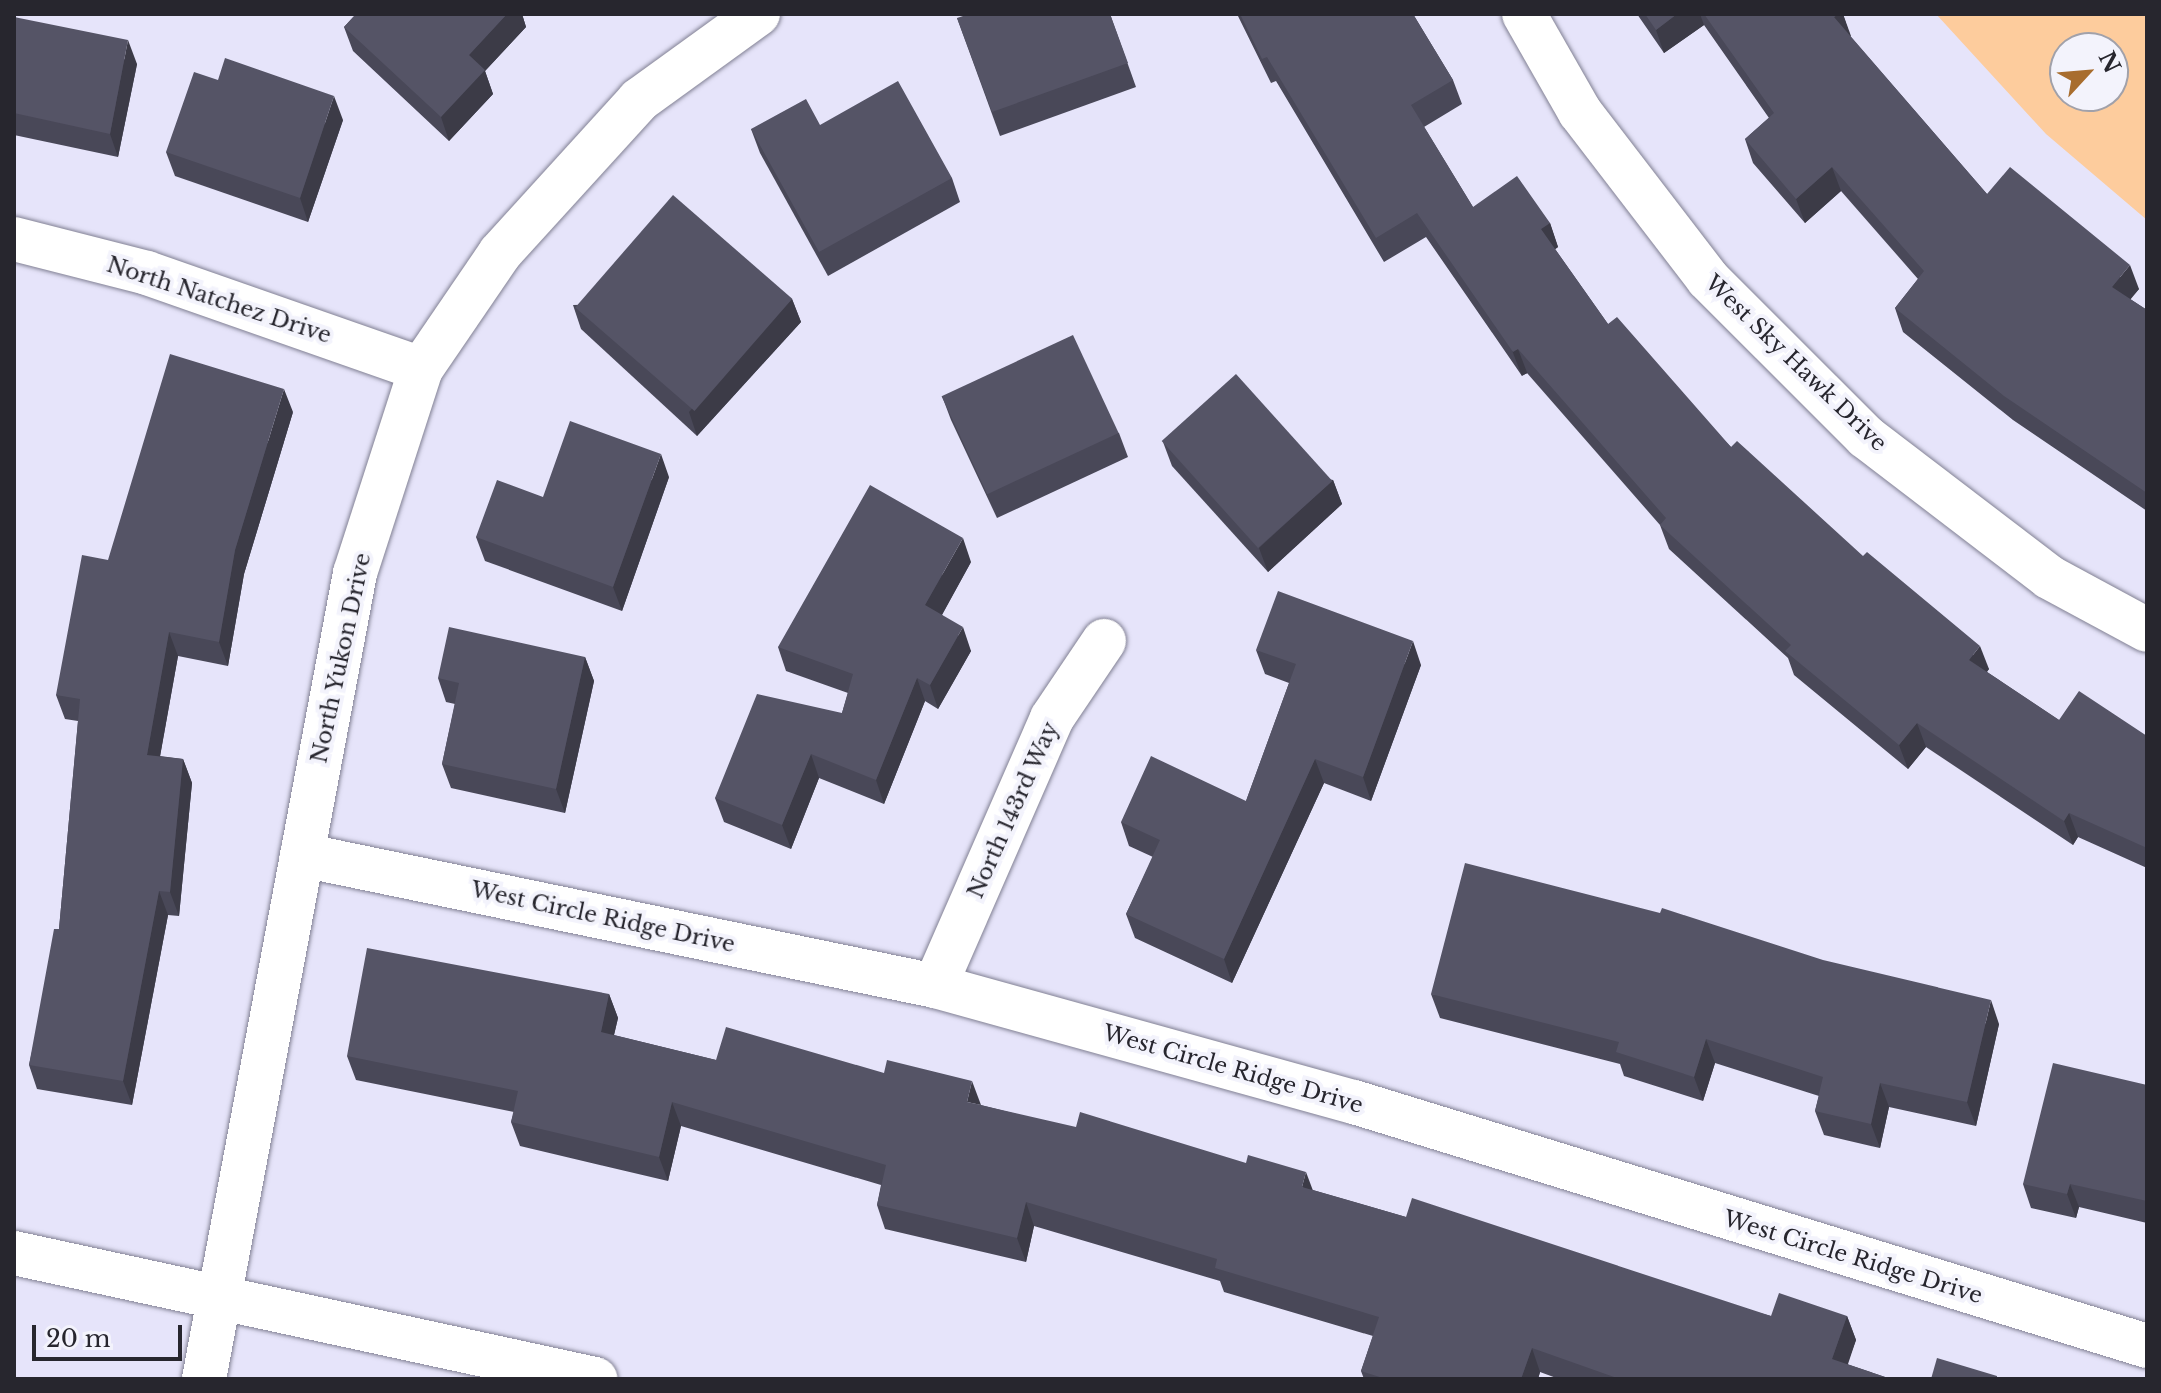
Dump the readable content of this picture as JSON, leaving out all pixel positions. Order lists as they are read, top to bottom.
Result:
{
  "streets": {
    "street": [
      "North Natchez Drive",
      "West Sky Hawk Drive",
      "North Yukon Drive",
      "North 143rd Way",
      "West Circle Ridge Drive"
    ]
  },
  "crossings": [
    ["North Natchez Drive", "North Yukon Drive"],
    ["North Yukon Drive", "West Circle Ridge Drive"],
    ["North 143rd Way", "West Circle Ridge Drive"]
  ],
  "scale_bar": "20 m",
  "north": "top right"
}
